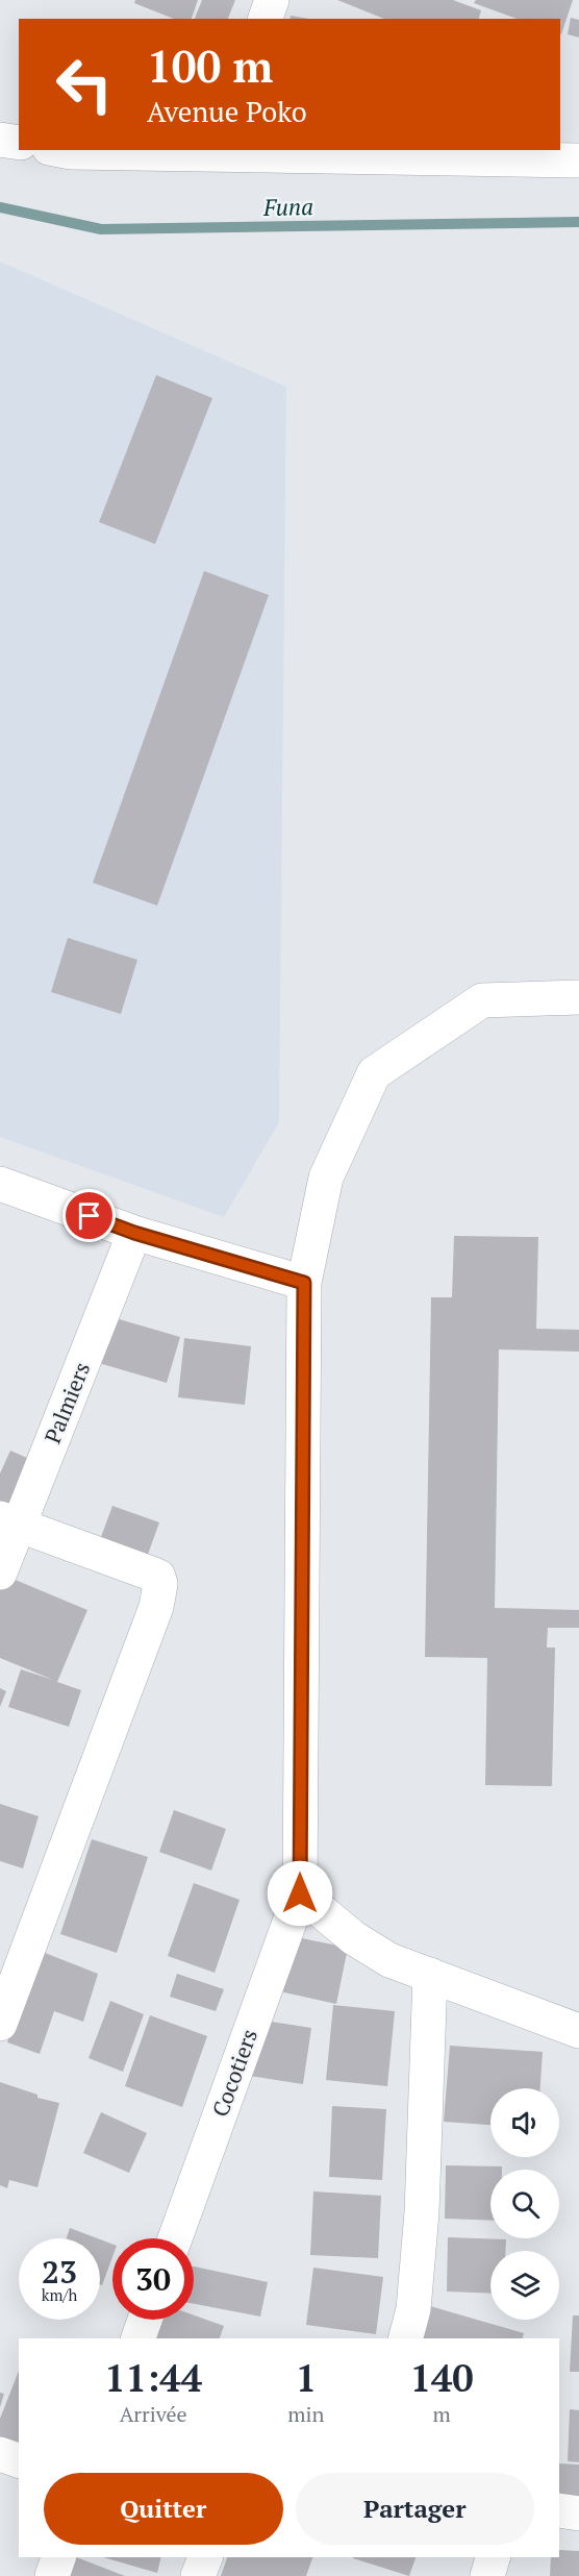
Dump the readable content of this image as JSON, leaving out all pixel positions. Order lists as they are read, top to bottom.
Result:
{
  "streets": {
    "street": ["Palmiers", "Cocotiers"]
  },
  "water": ["Funa"],
  "page": {
    "turn": ["100 m", "Avenue Poko"],
    "speed": "23 km/h",
    "limit": "30",
    "eta": [
      "11:44",
      "Arrivée",
      "1",
      "min",
      "140",
      "m"
    ],
    "buttons": ["Quitter", "Partager"]
  }
}
